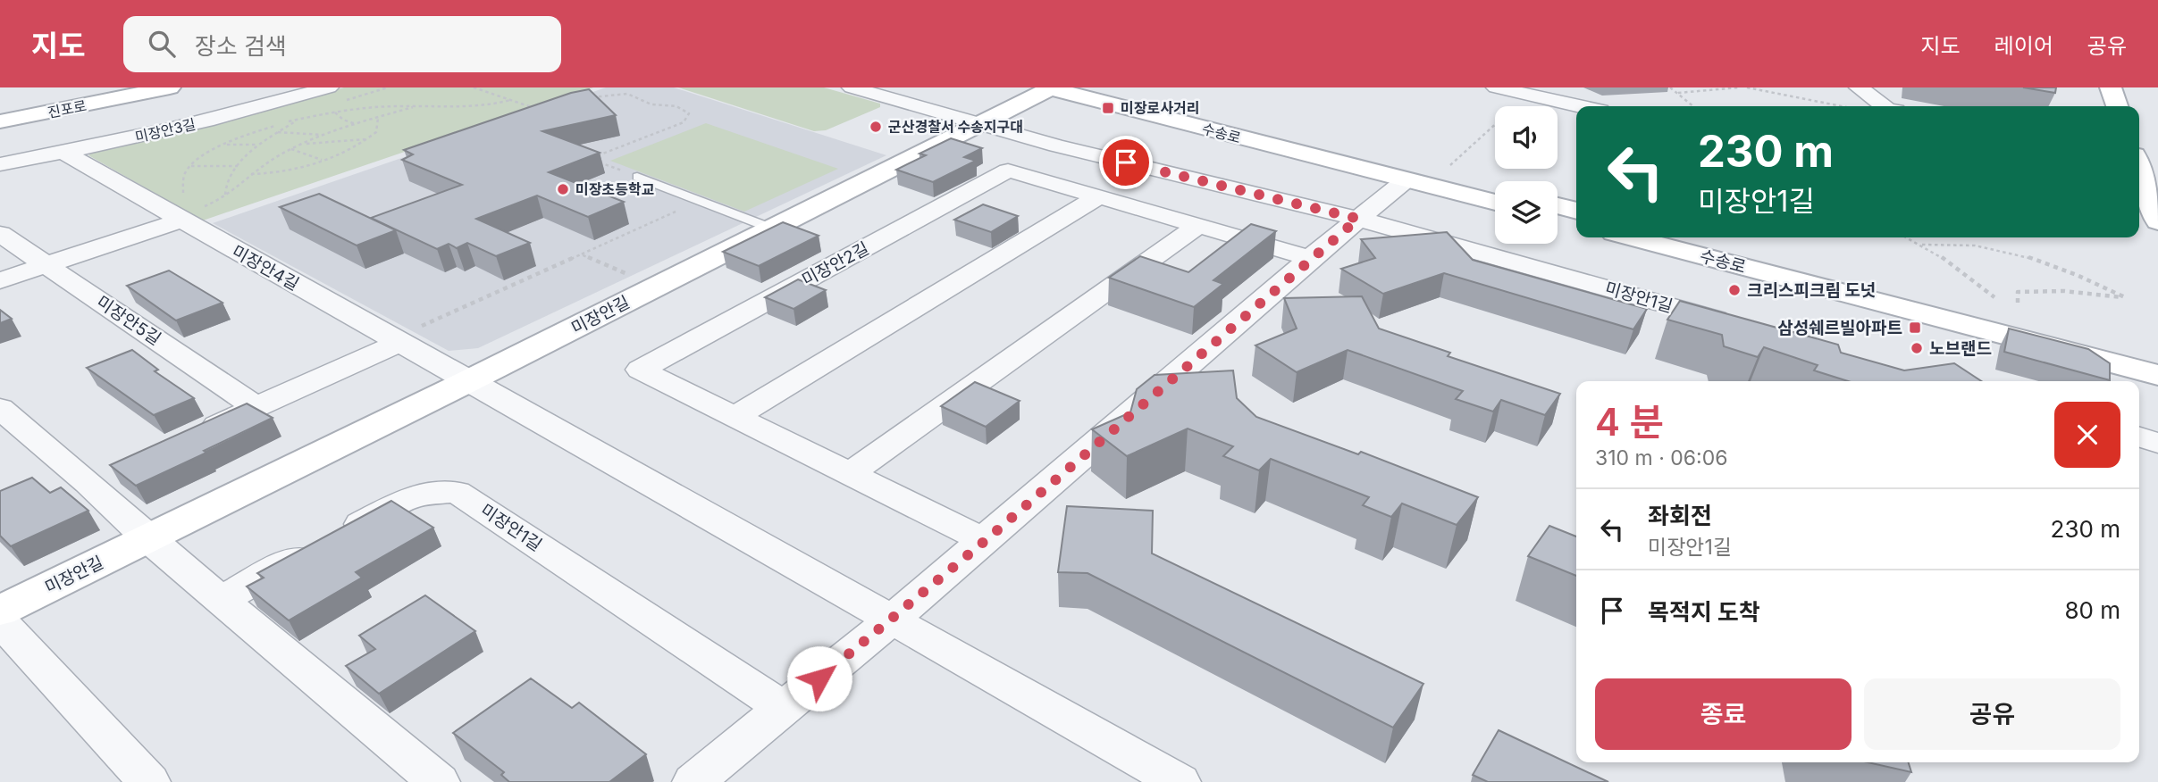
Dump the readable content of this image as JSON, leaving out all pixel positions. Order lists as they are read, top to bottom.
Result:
{
  "streets": {
    "street": [
      "진포로",
      "미장안3길",
      "수송로",
      "미장안2길",
      "미장안4길",
      "미장안1길",
      "미장안길",
      "미장안5길"
    ]
  },
  "crossings": [
    ["미장안3길", "미장안4길"],
    ["수송로", "미장안길"],
    ["미장안4길", "미장안길"],
    ["미장안1길", "미장안길"]
  ],
  "places": {
    "transit": ["미장로사거리", "삼성쉐르빌아파트"],
    "other": [
      "군산경찰서 수송지구대",
      "미장초등학교",
      "크리스피크림 도넛",
      "노브랜드"
    ]
  },
  "page": {
    "header": "지도",
    "search": "장소 검색",
    "nav": ["지도", "레이어", "공유"],
    "turn": ["230 m", "미장안1길"],
    "heading": ["4 분", "310 m · 06:06"],
    "list": [
      {
        "name": "좌회전",
        "note": "미장안1길",
        "value": "230 m"
      },
      {
        "name": "목적지 도착",
        "value": "80 m"
      }
    ],
    "buttons": ["종료", "공유"]
  }
}
